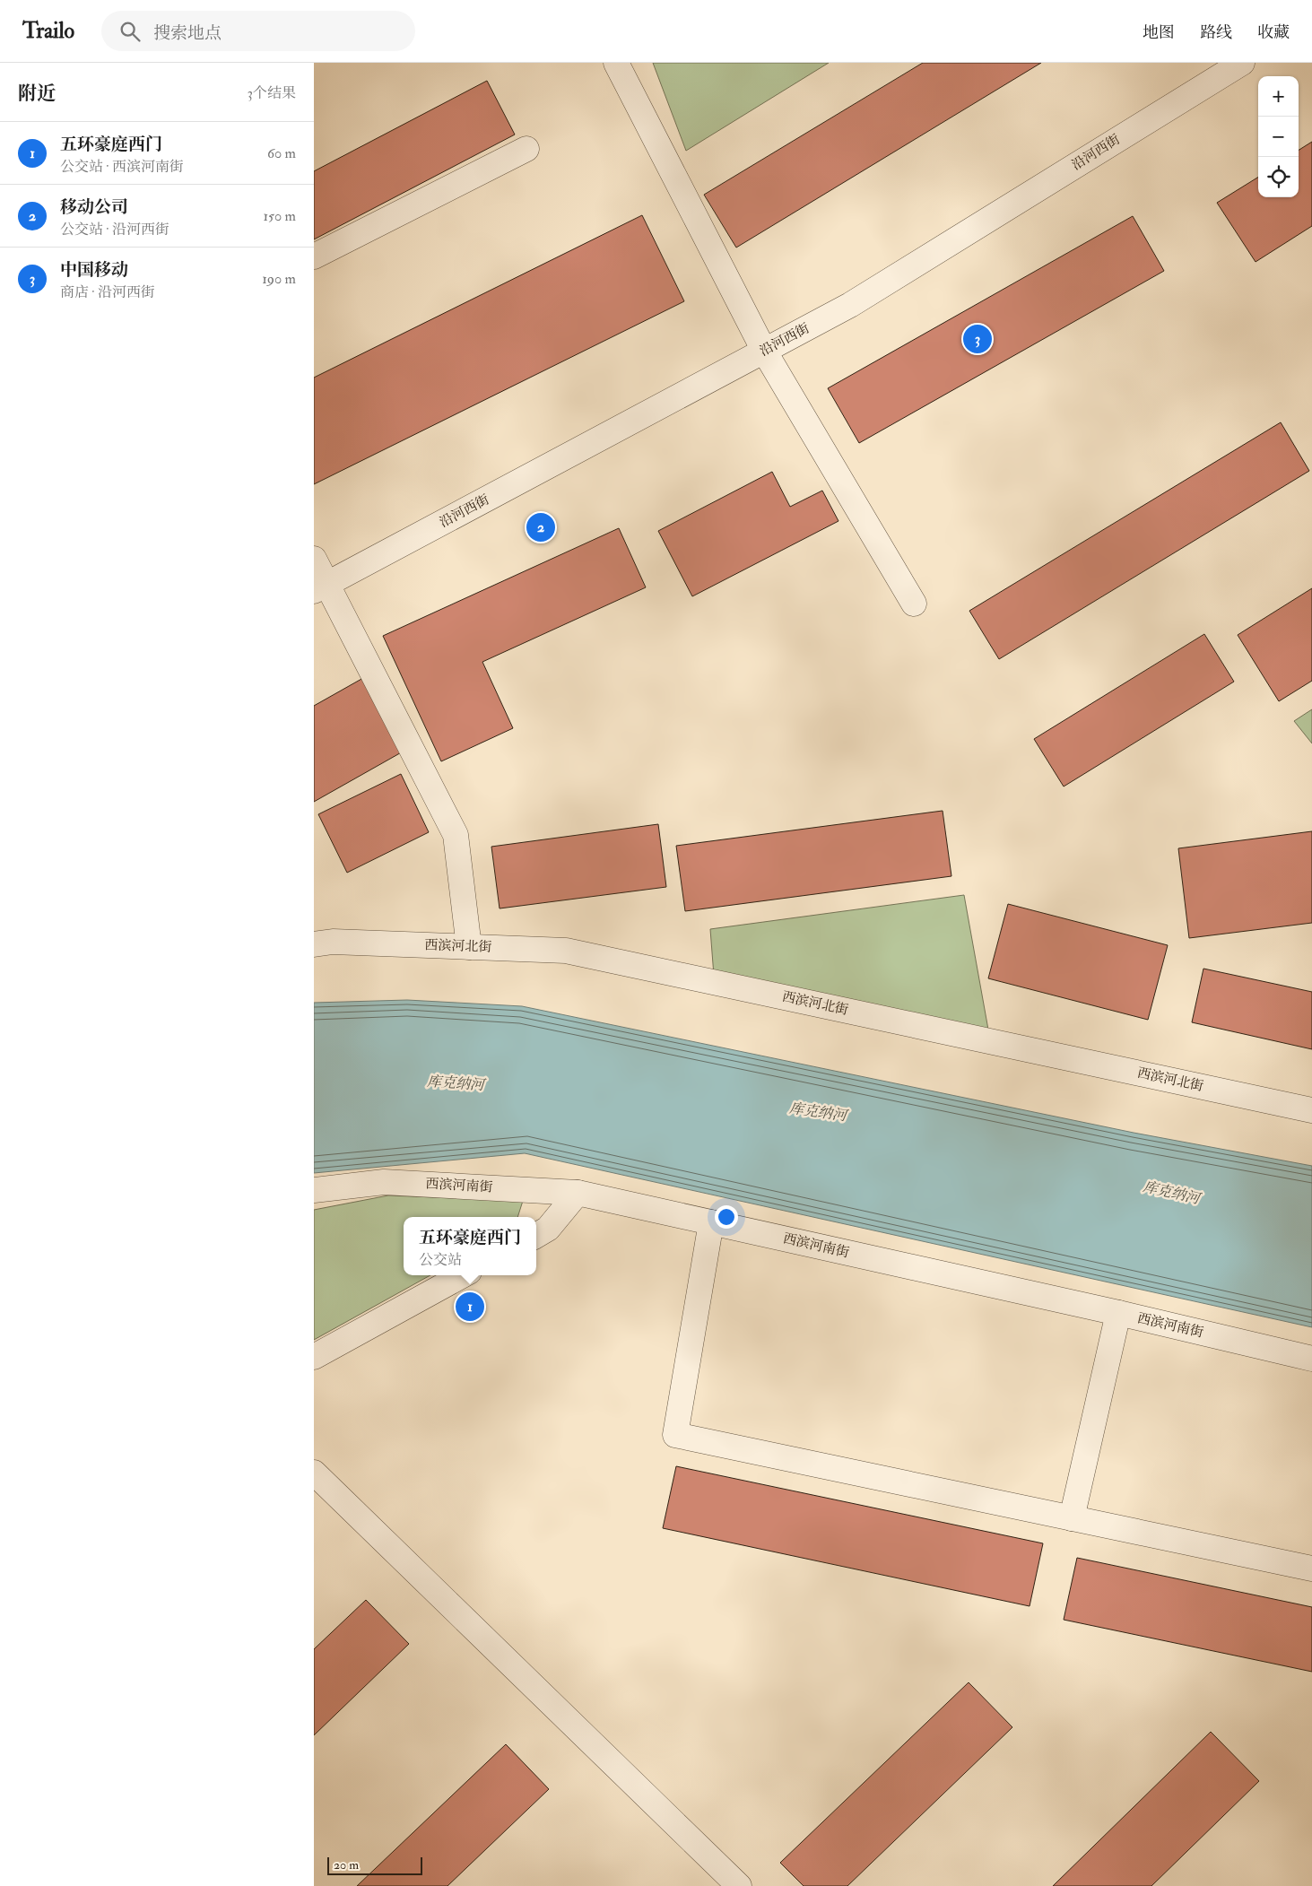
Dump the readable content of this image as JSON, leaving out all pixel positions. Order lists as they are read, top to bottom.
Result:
{
  "streets": {
    "street": ["沿河西街", "西滨河北街", "西滨河南街"]
  },
  "water": ["库克纳河"],
  "scale_bar": "20 m",
  "page": {
    "header": "Trailo",
    "search": "搜索地点",
    "nav": ["地图", "路线", "收藏"],
    "heading": ["附近", "3个结果"],
    "map_buttons": ["+", "−"],
    "list": [
      {
        "mark": "1",
        "name": "五环豪庭西门",
        "note": "公交站 · 西滨河南街",
        "value": "60 m"
      },
      {
        "mark": "2",
        "name": "移动公司",
        "note": "公交站 · 沿河西街",
        "value": "150 m"
      },
      {
        "mark": "3",
        "name": "中国移动",
        "note": "商店 · 沿河西街",
        "value": "190 m"
      }
    ],
    "pins": ["3", "2", "1"],
    "popup": ["五环豪庭西门", "公交站"],
    "scale": "20 m"
  }
}
